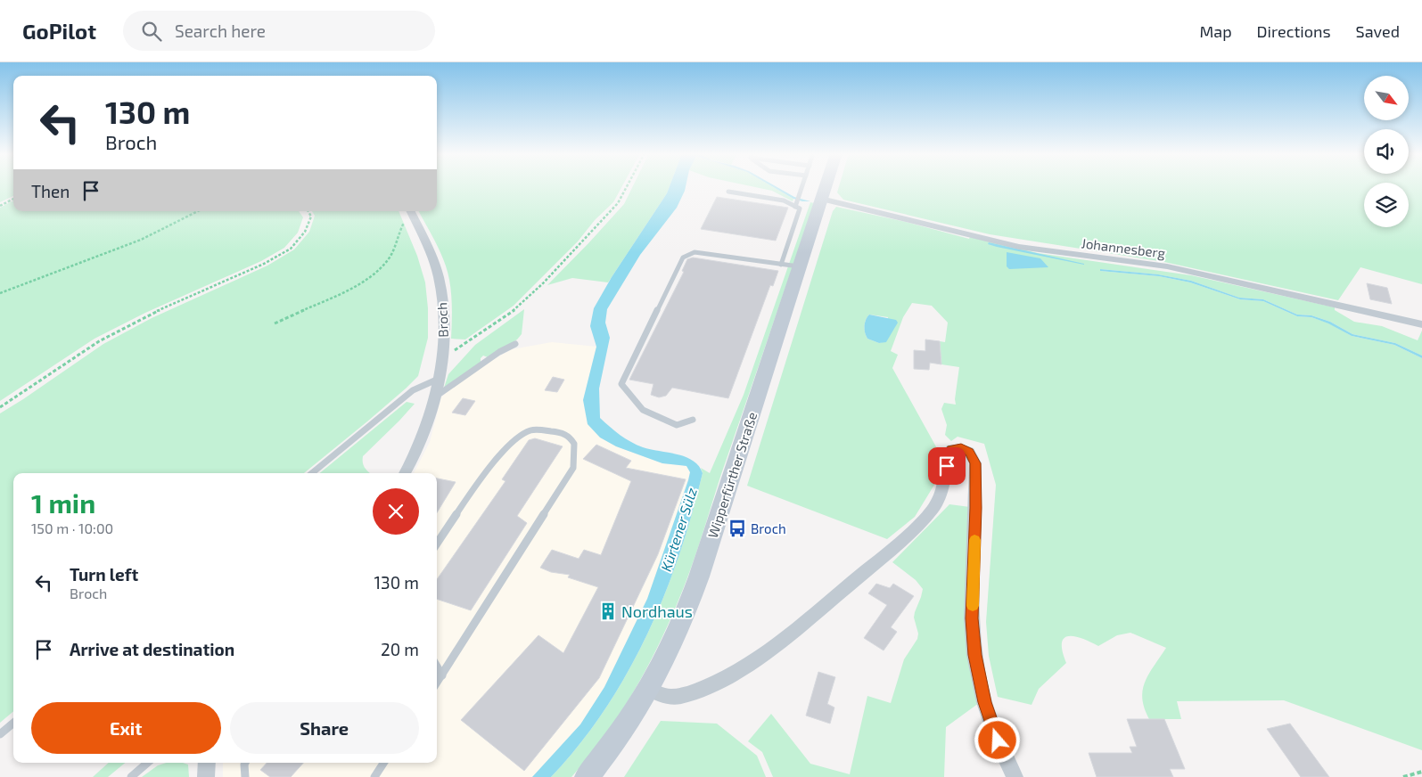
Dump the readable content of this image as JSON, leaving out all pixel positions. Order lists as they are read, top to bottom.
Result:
{
  "streets": {
    "main road": ["Wipperfürther Straße"],
    "street": ["Johannesberg", "Broch"]
  },
  "crossings": [
    ["Johannesberg", "Wipperfürther Straße"]
  ],
  "water": ["Kürtener Sülz"],
  "places": {
    "bus stop": ["Broch"],
    "building": ["Nordhaus"]
  },
  "north": "bottom right",
  "page": {
    "header": "GoPilot",
    "search": "Search here",
    "nav": ["Map", "Directions", "Saved"],
    "turn": ["130 m", "Broch"],
    "then": "Then",
    "heading": ["1 min", "150 m · 10:00"],
    "list": [
      {
        "name": "Turn left",
        "note": "Broch",
        "value": "130 m"
      },
      {
        "name": "Arrive at destination",
        "value": "20 m"
      }
    ],
    "buttons": ["Exit", "Share"]
  }
}
